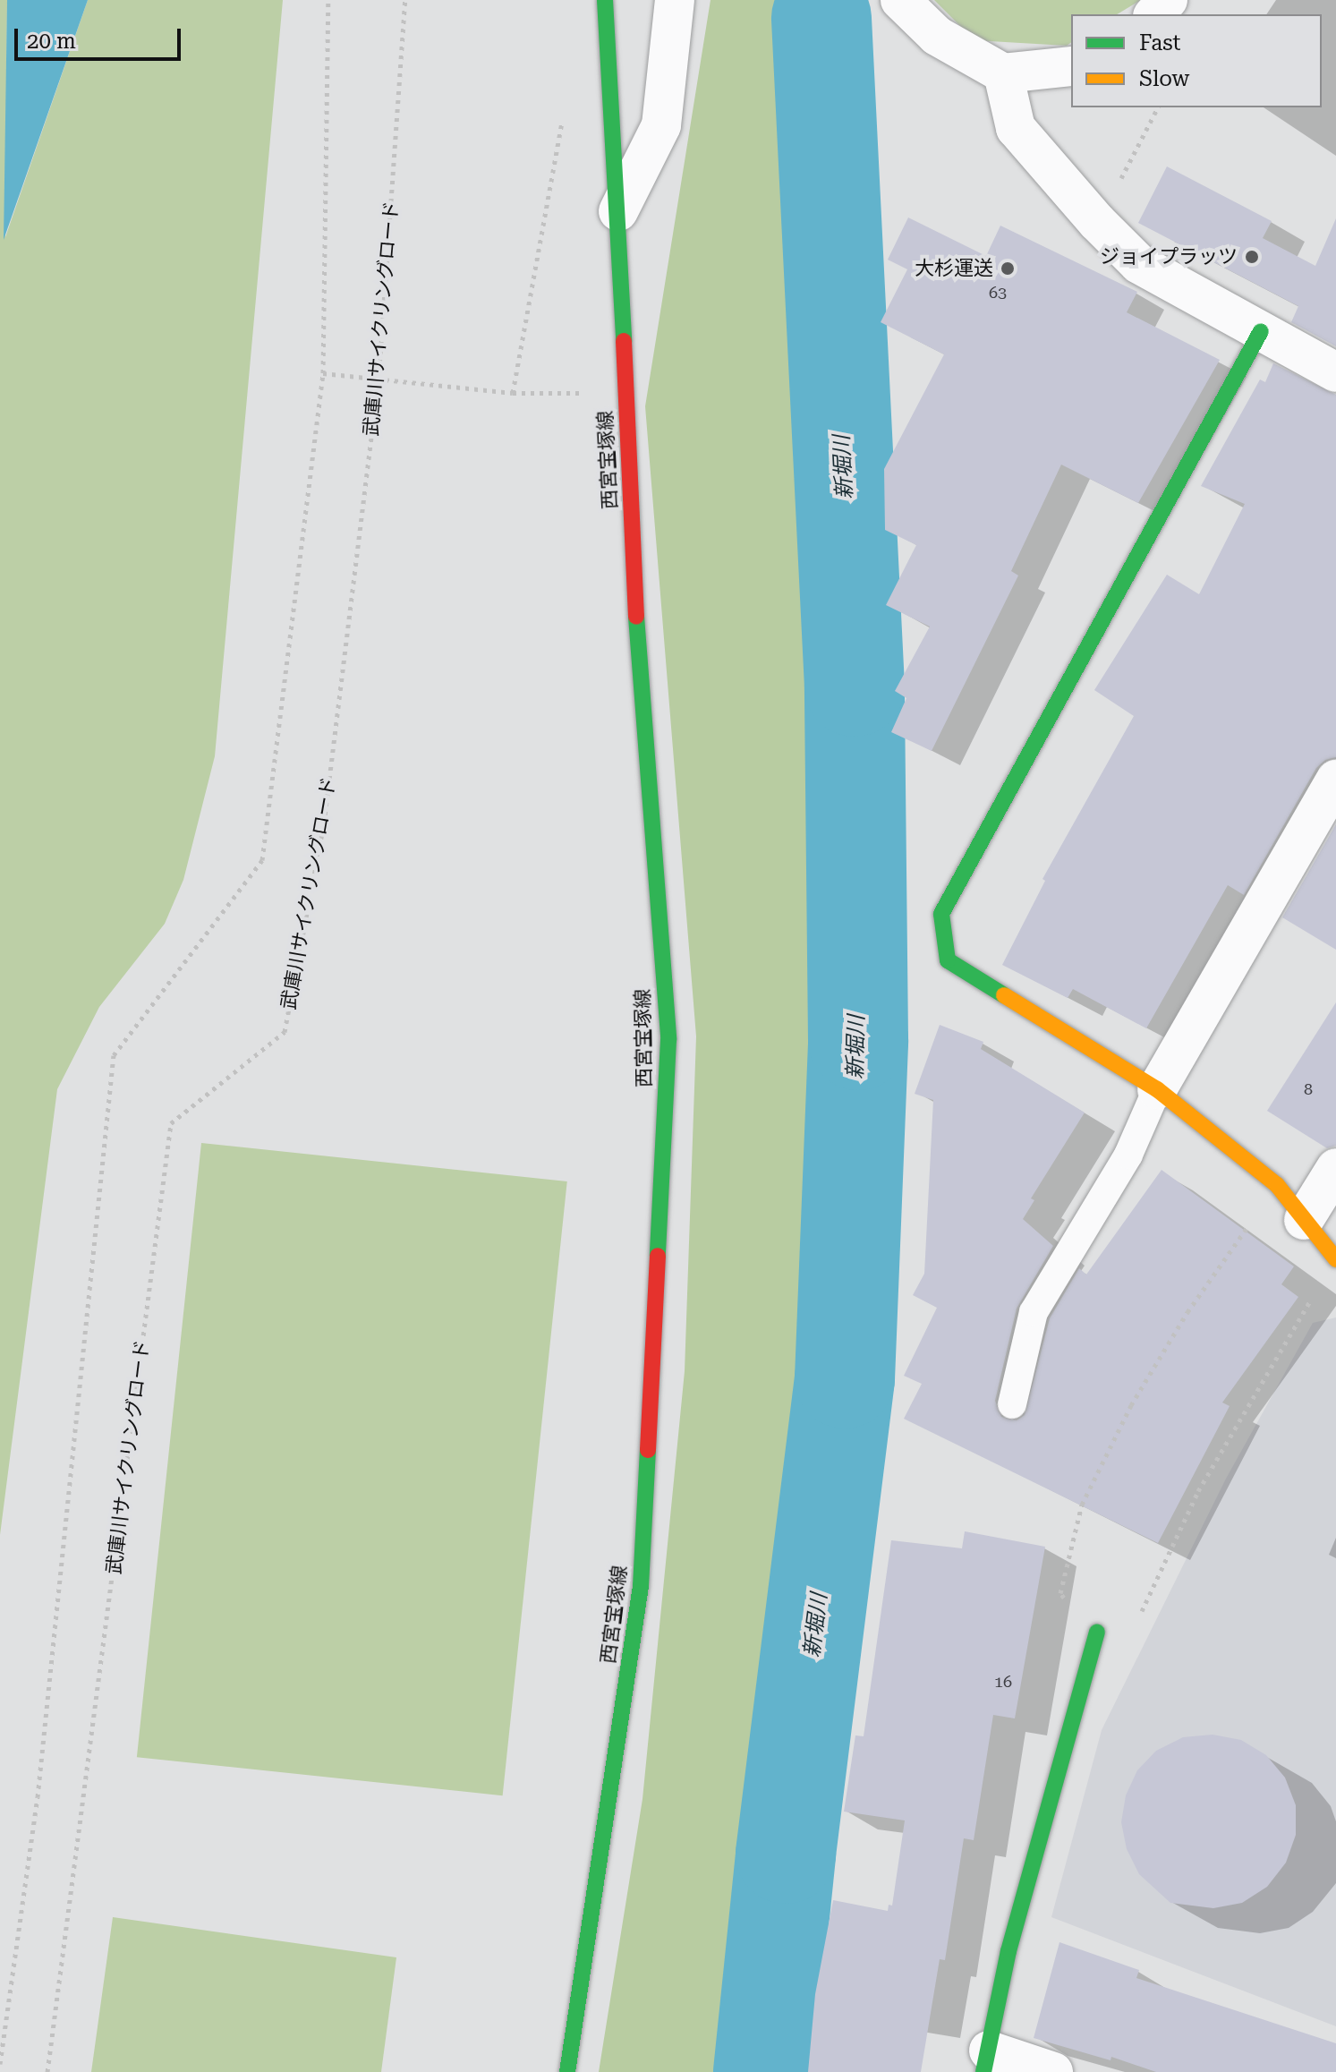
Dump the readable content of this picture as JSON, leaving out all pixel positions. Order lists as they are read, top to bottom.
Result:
{
  "streets": {
    "main road": ["西宮宝塚線"],
    "path": ["武庫川サイクリングロード"]
  },
  "water": ["新堀川"],
  "places": ["ジョイプラッツ", "大杉運送"],
  "house_numbers": ["63", "8", "16"],
  "legend": ["Fast", "Slow"],
  "scale_bar": "20 m"
}
